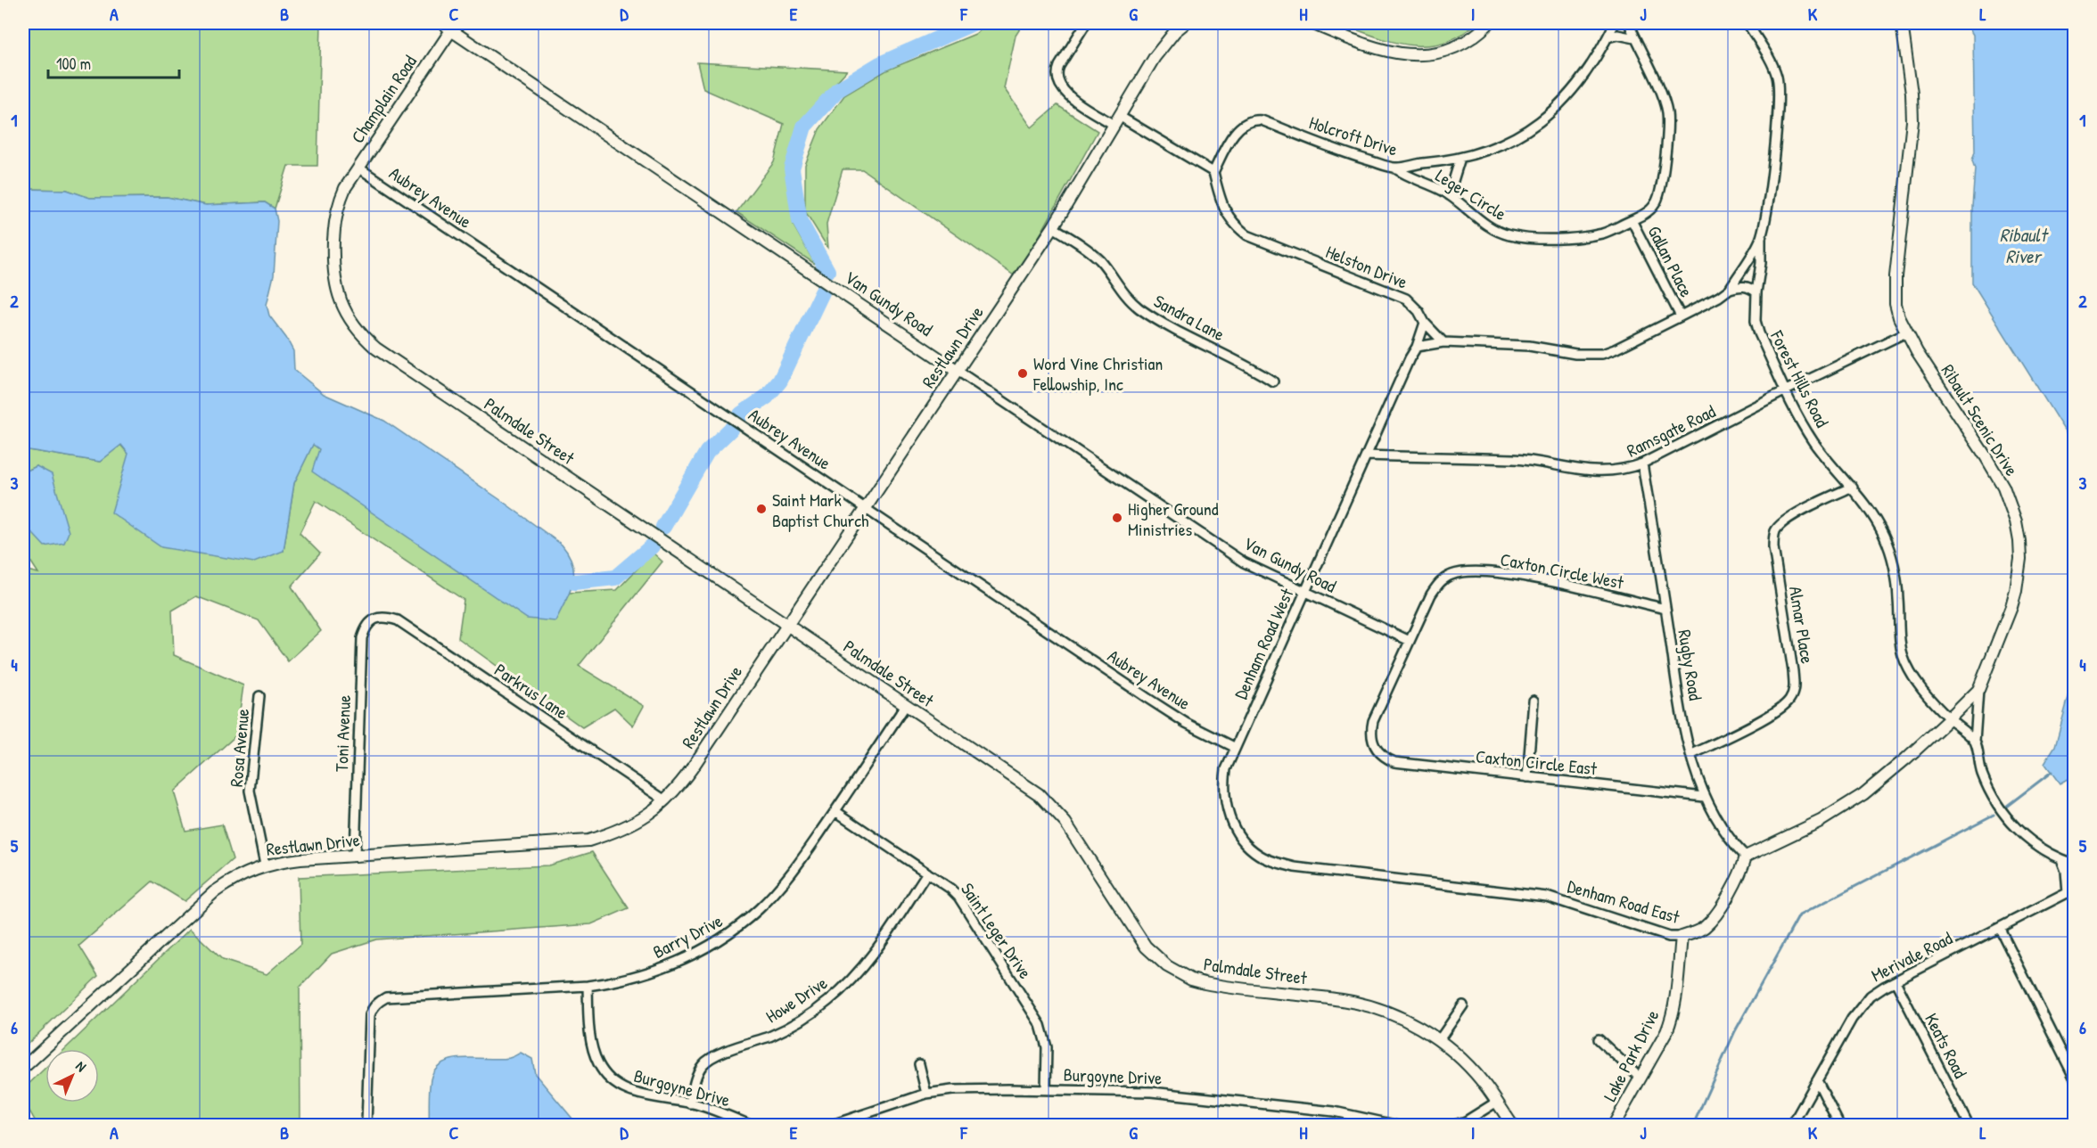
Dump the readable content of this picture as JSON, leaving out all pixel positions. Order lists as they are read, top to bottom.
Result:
{
  "streets": {
    "street": [
      "Champlain Road",
      "Holcroft Drive",
      "Leger Circle",
      "Aubrey Avenue",
      "Gallan Place",
      "Helston Drive",
      "Van Gundy Road",
      "Sandra Lane",
      "Restlawn Drive",
      "Forest Hills Road",
      "Ribault Scenic Drive",
      "Palmdale Street",
      "Ramsgate Road",
      "Caxton Circle West",
      "Almar Place",
      "Denham Road West",
      "Rugby Road",
      "Parkrus Lane",
      "Toni Avenue",
      "Rosa Avenue",
      "Caxton Circle East",
      "Denham Road East",
      "Saint Leger Drive",
      "Barry Drive",
      "Merivale Road",
      "Howe Drive",
      "Keats Road",
      "Lake Park Drive",
      "Burgoyne Drive"
    ]
  },
  "crossings": [
    ["Champlain Road", "Aubrey Avenue"],
    ["Champlain Road", "Van Gundy Road"],
    ["Champlain Road", "Palmdale Street"],
    ["Holcroft Drive", "Leger Circle"],
    ["Holcroft Drive", "Helston Drive"],
    ["Leger Circle", "Gallan Place"],
    ["Aubrey Avenue", "Restlawn Drive"],
    ["Aubrey Avenue", "Palmdale Street"],
    ["Aubrey Avenue", "Denham Road West"],
    ["Van Gundy Road", "Restlawn Drive"],
    ["Van Gundy Road", "Caxton Circle West"],
    ["Van Gundy Road", "Denham Road West"],
    ["Sandra Lane", "Restlawn Drive"],
    ["Restlawn Drive", "Palmdale Street"],
    ["Restlawn Drive", "Parkrus Lane"],
    ["Restlawn Drive", "Toni Avenue"],
    ["Restlawn Drive", "Rosa Avenue"],
    ["Forest Hills Road", "Ribault Scenic Drive"],
    ["Forest Hills Road", "Ramsgate Road"],
    ["Forest Hills Road", "Almar Place"],
    ["Ribault Scenic Drive", "Ramsgate Road"],
    ["Palmdale Street", "Barry Drive"],
    ["Ramsgate Road", "Denham Road West"],
    ["Ramsgate Road", "Rugby Road"],
    ["Caxton Circle West", "Rugby Road"],
    ["Caxton Circle West", "Caxton Circle East"],
    ["Almar Place", "Rugby Road"],
    ["Denham Road West", "Denham Road East"],
    ["Rugby Road", "Caxton Circle East"],
    ["Rugby Road", "Denham Road East"],
    ["Parkrus Lane", "Toni Avenue"],
    ["Denham Road East", "Lake Park Drive"],
    ["Saint Leger Drive", "Barry Drive"],
    ["Saint Leger Drive", "Howe Drive"],
    ["Saint Leger Drive", "Burgoyne Drive"],
    ["Barry Drive", "Burgoyne Drive"],
    ["Merivale Road", "Keats Road"],
    ["Howe Drive", "Burgoyne Drive"]
  ],
  "water": ["Ribault River"],
  "places": ["Word Vine Christian Fellowship, Inc", "Saint Mark Baptist Church", "Higher Ground Ministries"],
  "scale_bar": "100 m",
  "north": "top right",
  "grid": {
    "columns": [
      "A",
      "B",
      "C",
      "D",
      "E",
      "F",
      "G",
      "H",
      "I",
      "J",
      "K",
      "L"
    ],
    "rows": [
      "1",
      "2",
      "3",
      "4",
      "5",
      "6"
    ]
  }
}
